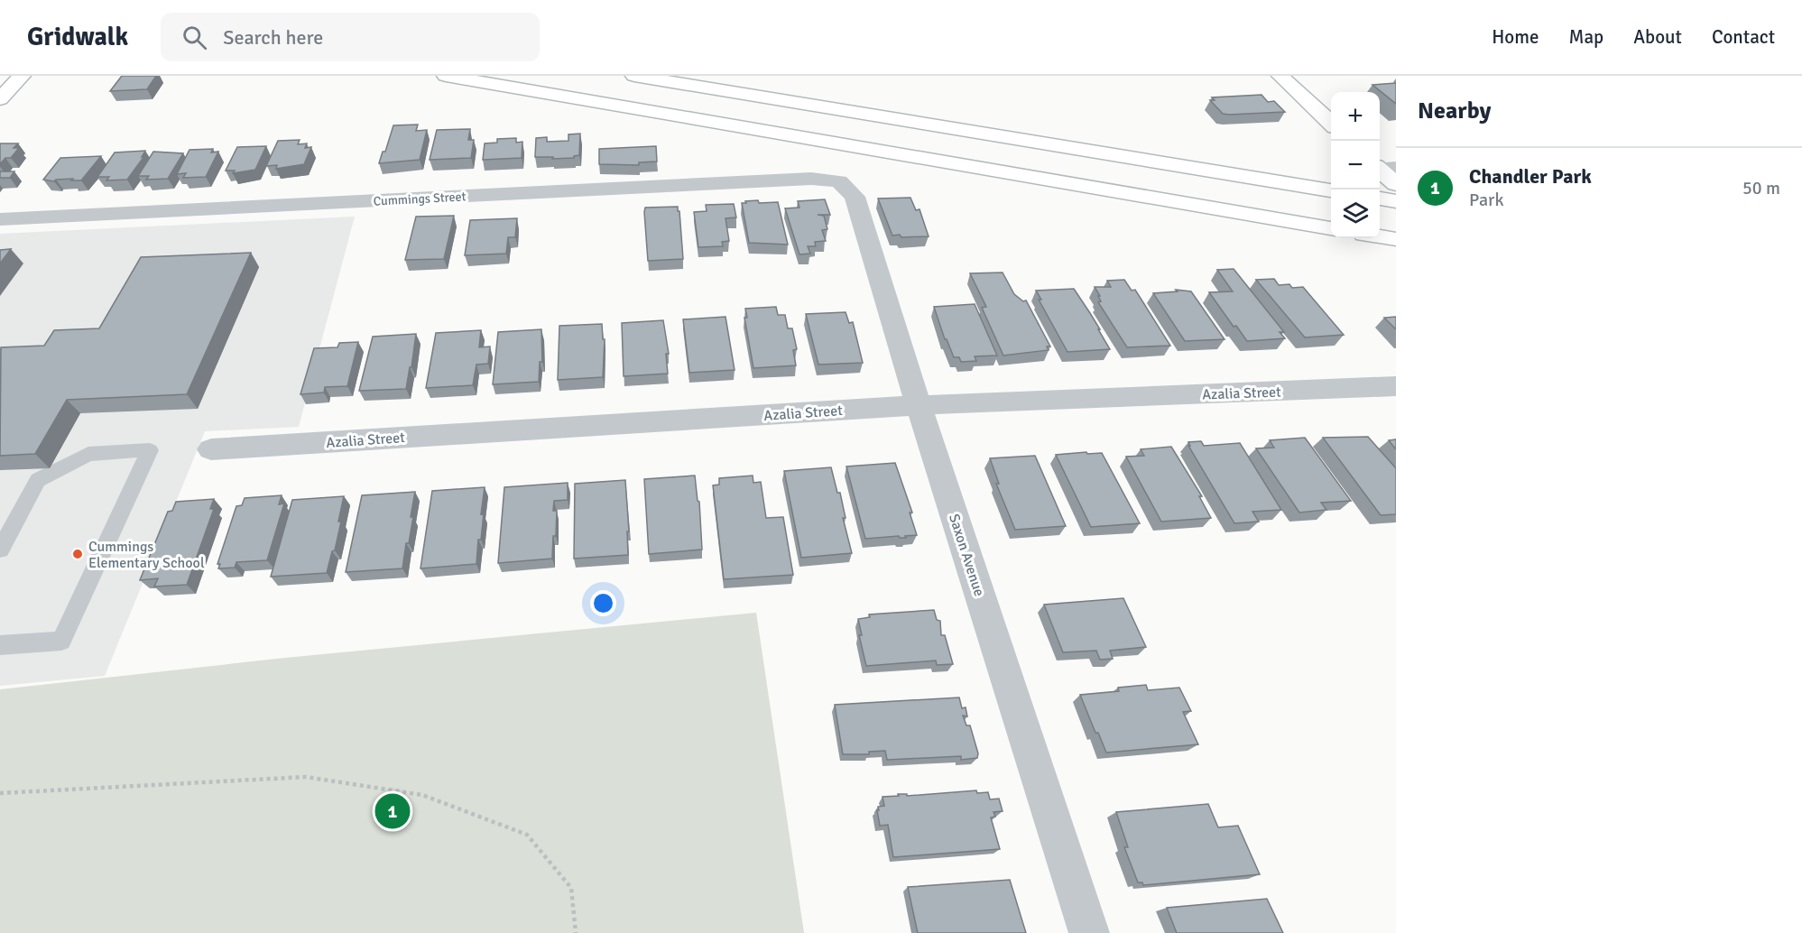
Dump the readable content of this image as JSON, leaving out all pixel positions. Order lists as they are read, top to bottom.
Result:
{
  "streets": {
    "street": ["Cummings Street", "Azalia Street", "Saxon Avenue"]
  },
  "crossings": [
    ["Cummings Street", "Saxon Avenue"],
    ["Azalia Street", "Saxon Avenue"]
  ],
  "places": ["Cummings Elementary School"],
  "page": {
    "header": "Gridwalk",
    "search": "Search here",
    "nav": [
      "Home",
      "Map",
      "About",
      "Contact"
    ],
    "heading": "Nearby",
    "map_buttons": ["+", "−"],
    "list": [
      {
        "mark": "1",
        "name": "Chandler Park",
        "note": "Park",
        "value": "50 m"
      }
    ],
    "pins": "1"
  }
}
